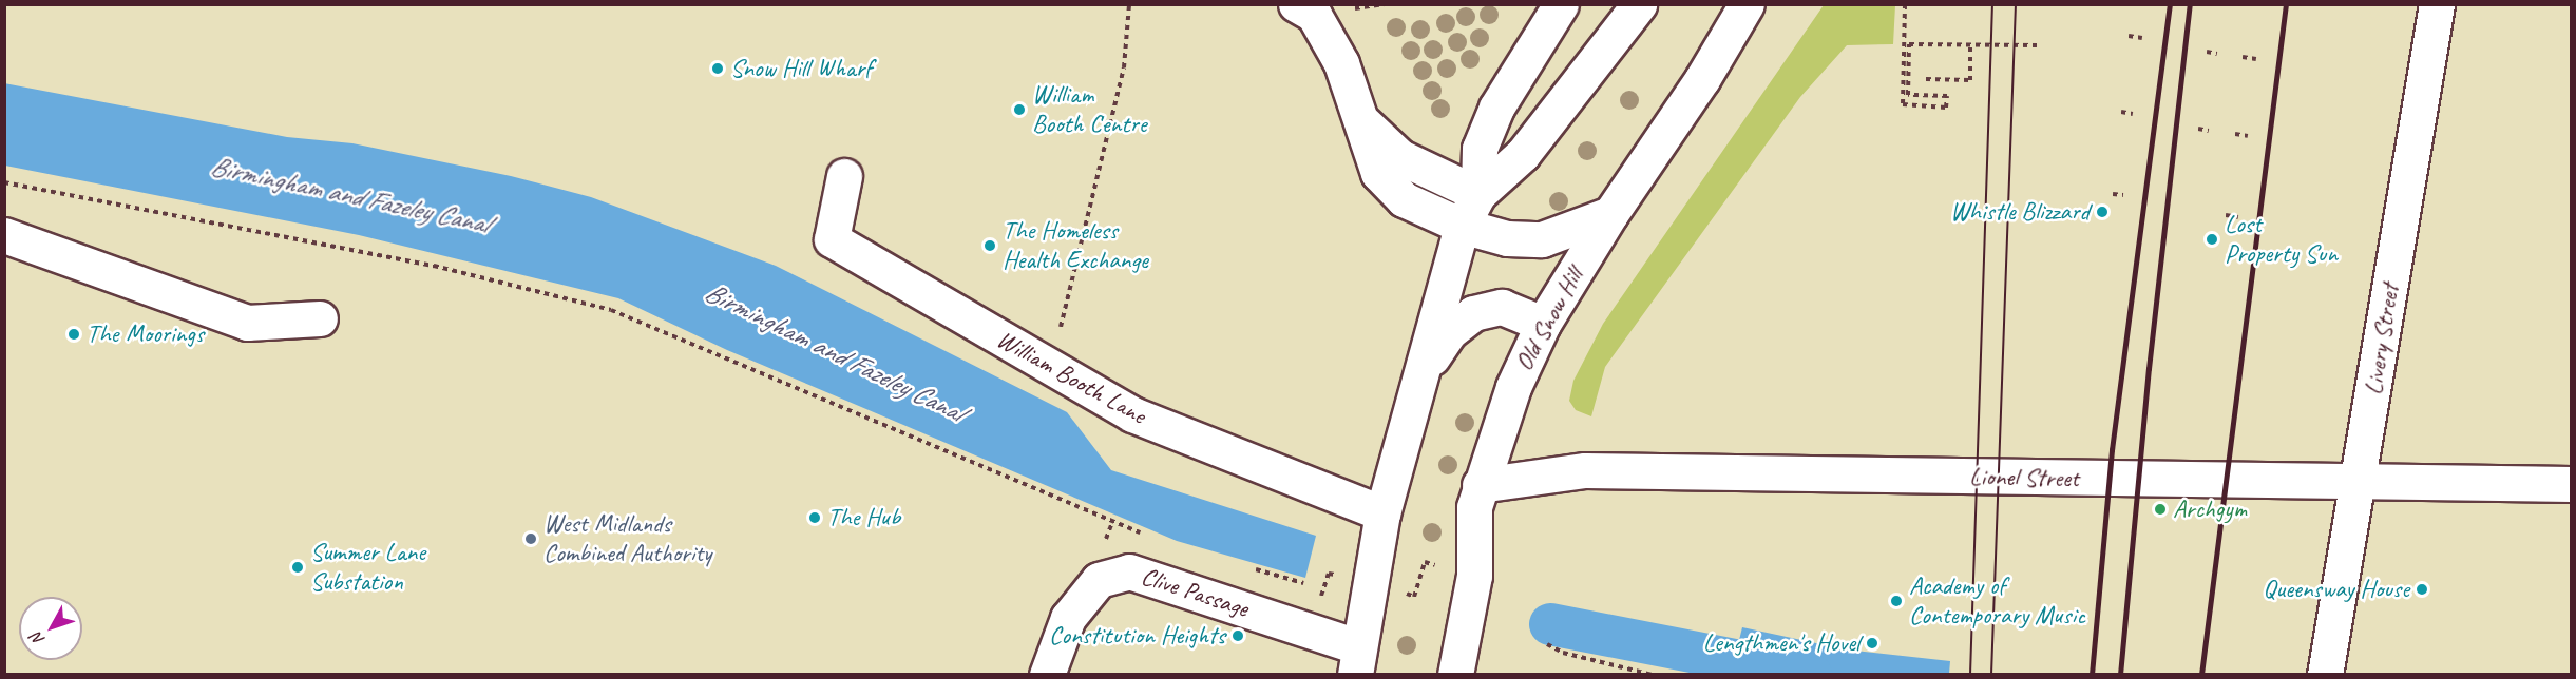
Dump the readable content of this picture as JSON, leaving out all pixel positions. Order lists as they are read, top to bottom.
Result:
{
  "streets": {
    "street": [
      "Old Snow Hill",
      "Livery Street",
      "William Booth Lane",
      "Lionel Street",
      "Clive Passage"
    ]
  },
  "crossings": [
    ["Old Snow Hill", "Lionel Street"],
    ["Livery Street", "Lionel Street"]
  ],
  "water": ["Birmingham and Fazeley Canal"],
  "places": [
    "Snow Hill Wharf",
    "William Booth Centre",
    "Whistle Blizzard",
    "Lost Property Sun",
    "The Homeless Health Exchange",
    "The Moorings",
    "Archgym",
    "The Hub",
    "West Midlands Combined Authority",
    "Summer Lane Substation",
    "Queensway House",
    "Academy of Contemporary Music",
    "Constitution Heights",
    "Lengthmen's Hovel"
  ],
  "north": "bottom left"
}
